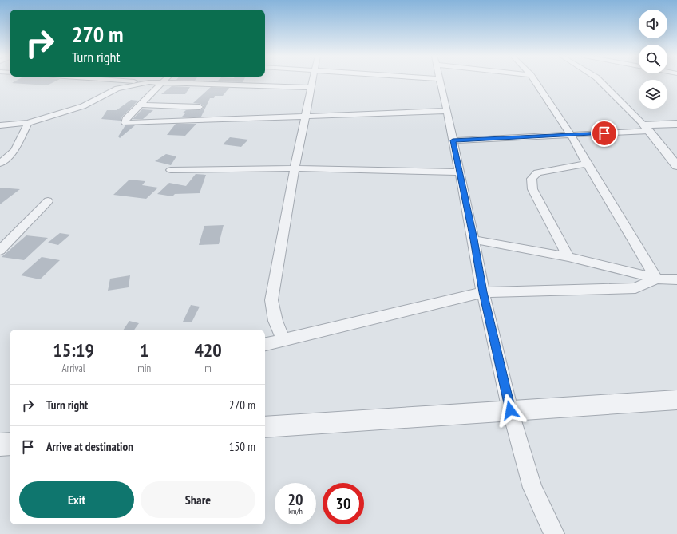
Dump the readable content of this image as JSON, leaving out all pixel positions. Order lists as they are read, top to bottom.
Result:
{
  "page": {
    "turn": ["270 m", "Turn right"],
    "eta": [
      "15:19",
      "Arrival",
      "1",
      "min",
      "420",
      "m"
    ],
    "list": [
      {
        "name": "Turn right",
        "value": "270 m"
      },
      {
        "name": "Arrive at destination",
        "value": "150 m"
      }
    ],
    "buttons": ["Exit", "Share"],
    "speed": "20 km/h",
    "limit": "30"
  }
}
